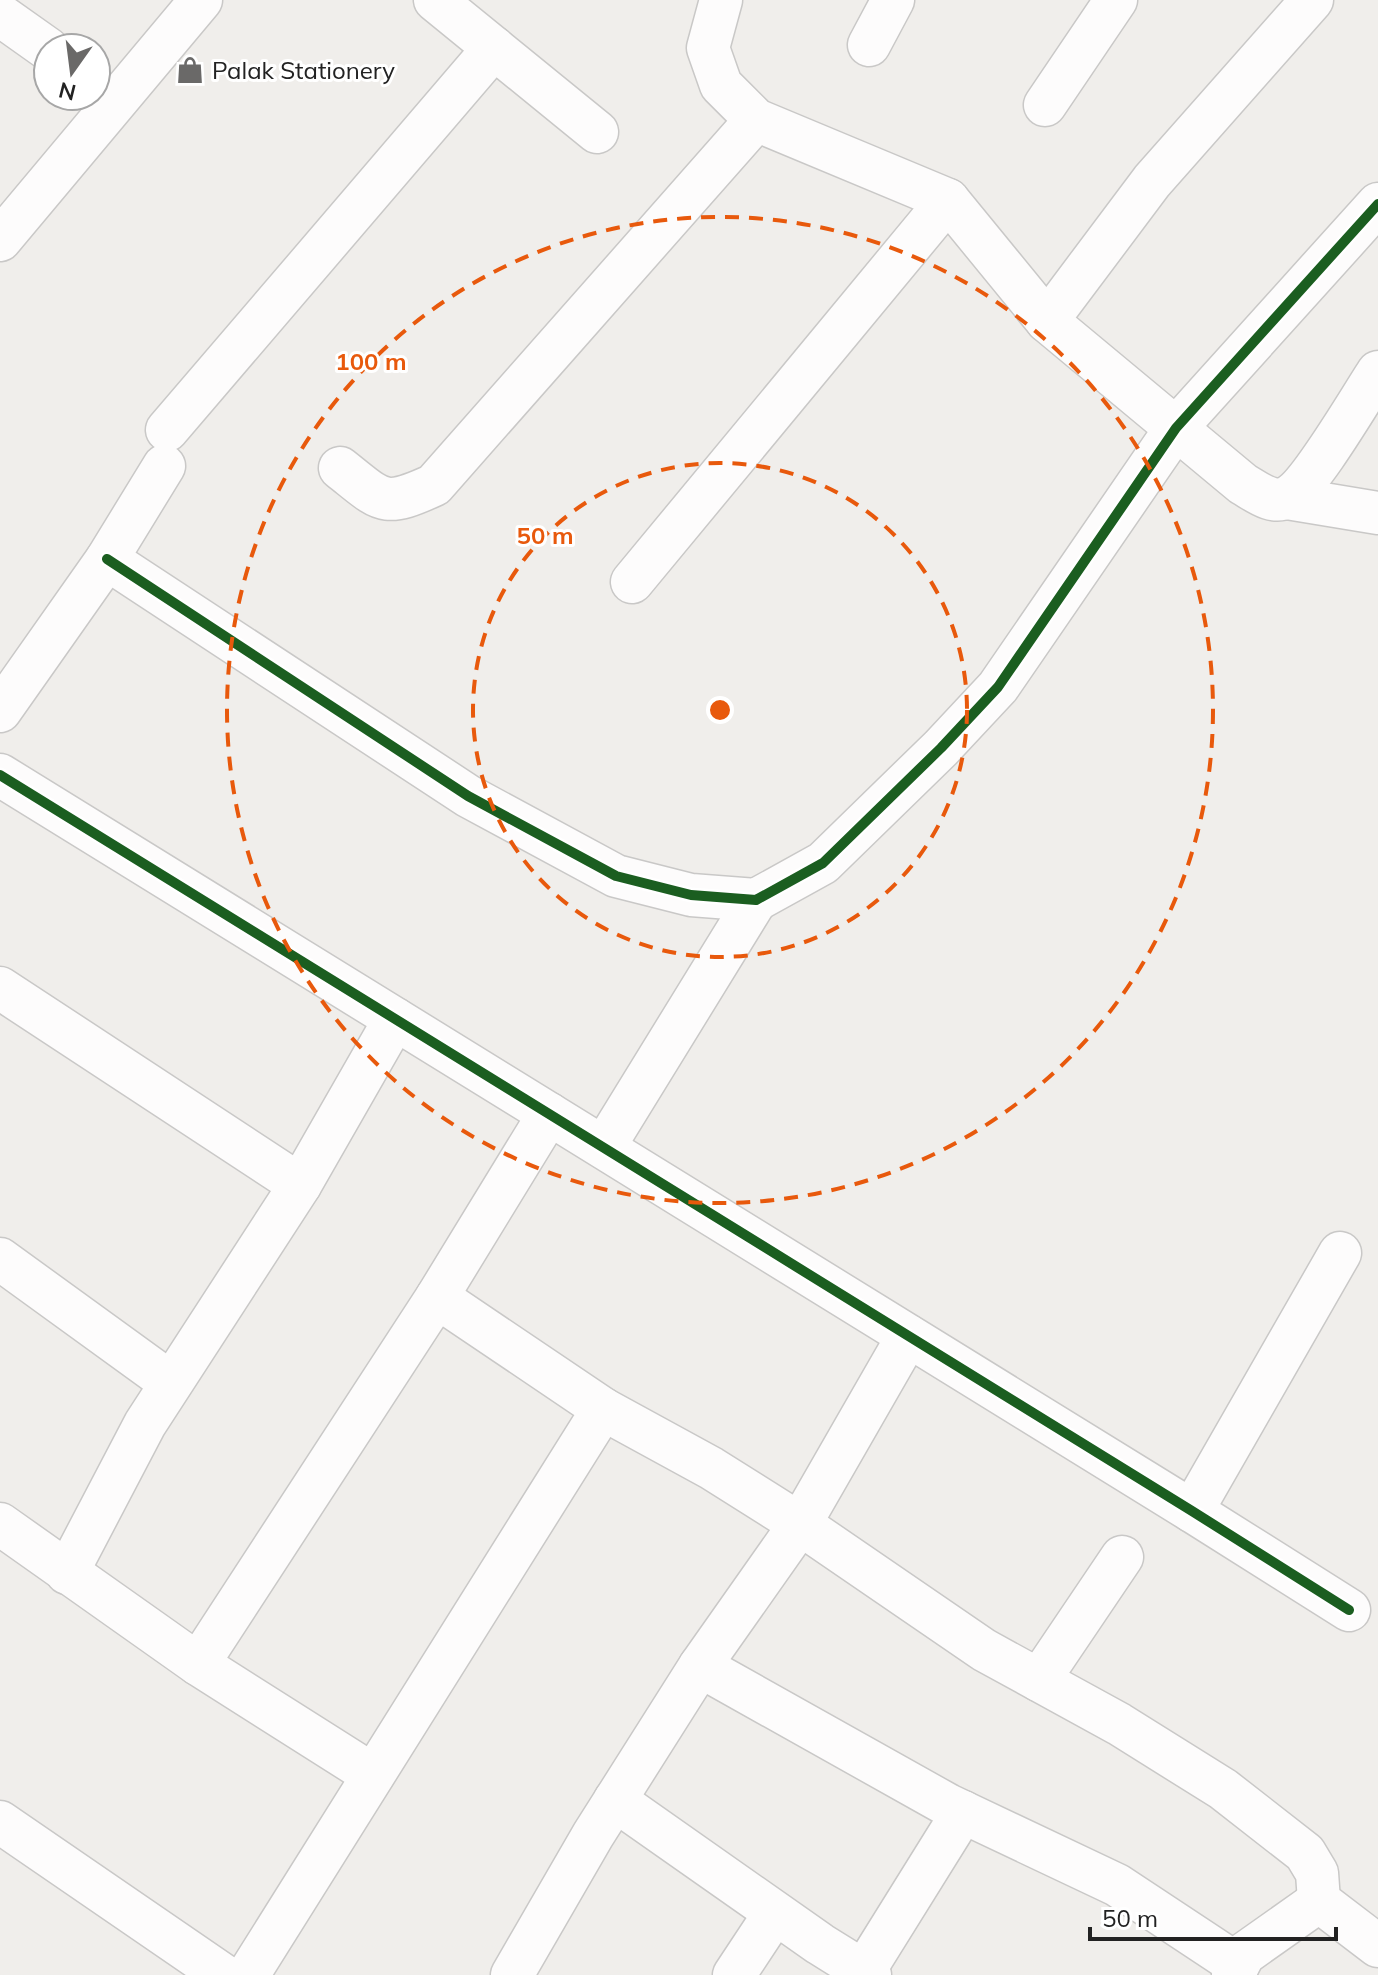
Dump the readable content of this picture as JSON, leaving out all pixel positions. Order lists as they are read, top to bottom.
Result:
{
  "places": {
    "shop": ["Palak Stationery"]
  },
  "scale_bar": "50 m",
  "north": "bottom",
  "rings": ["100 m", "50 m"]
}
